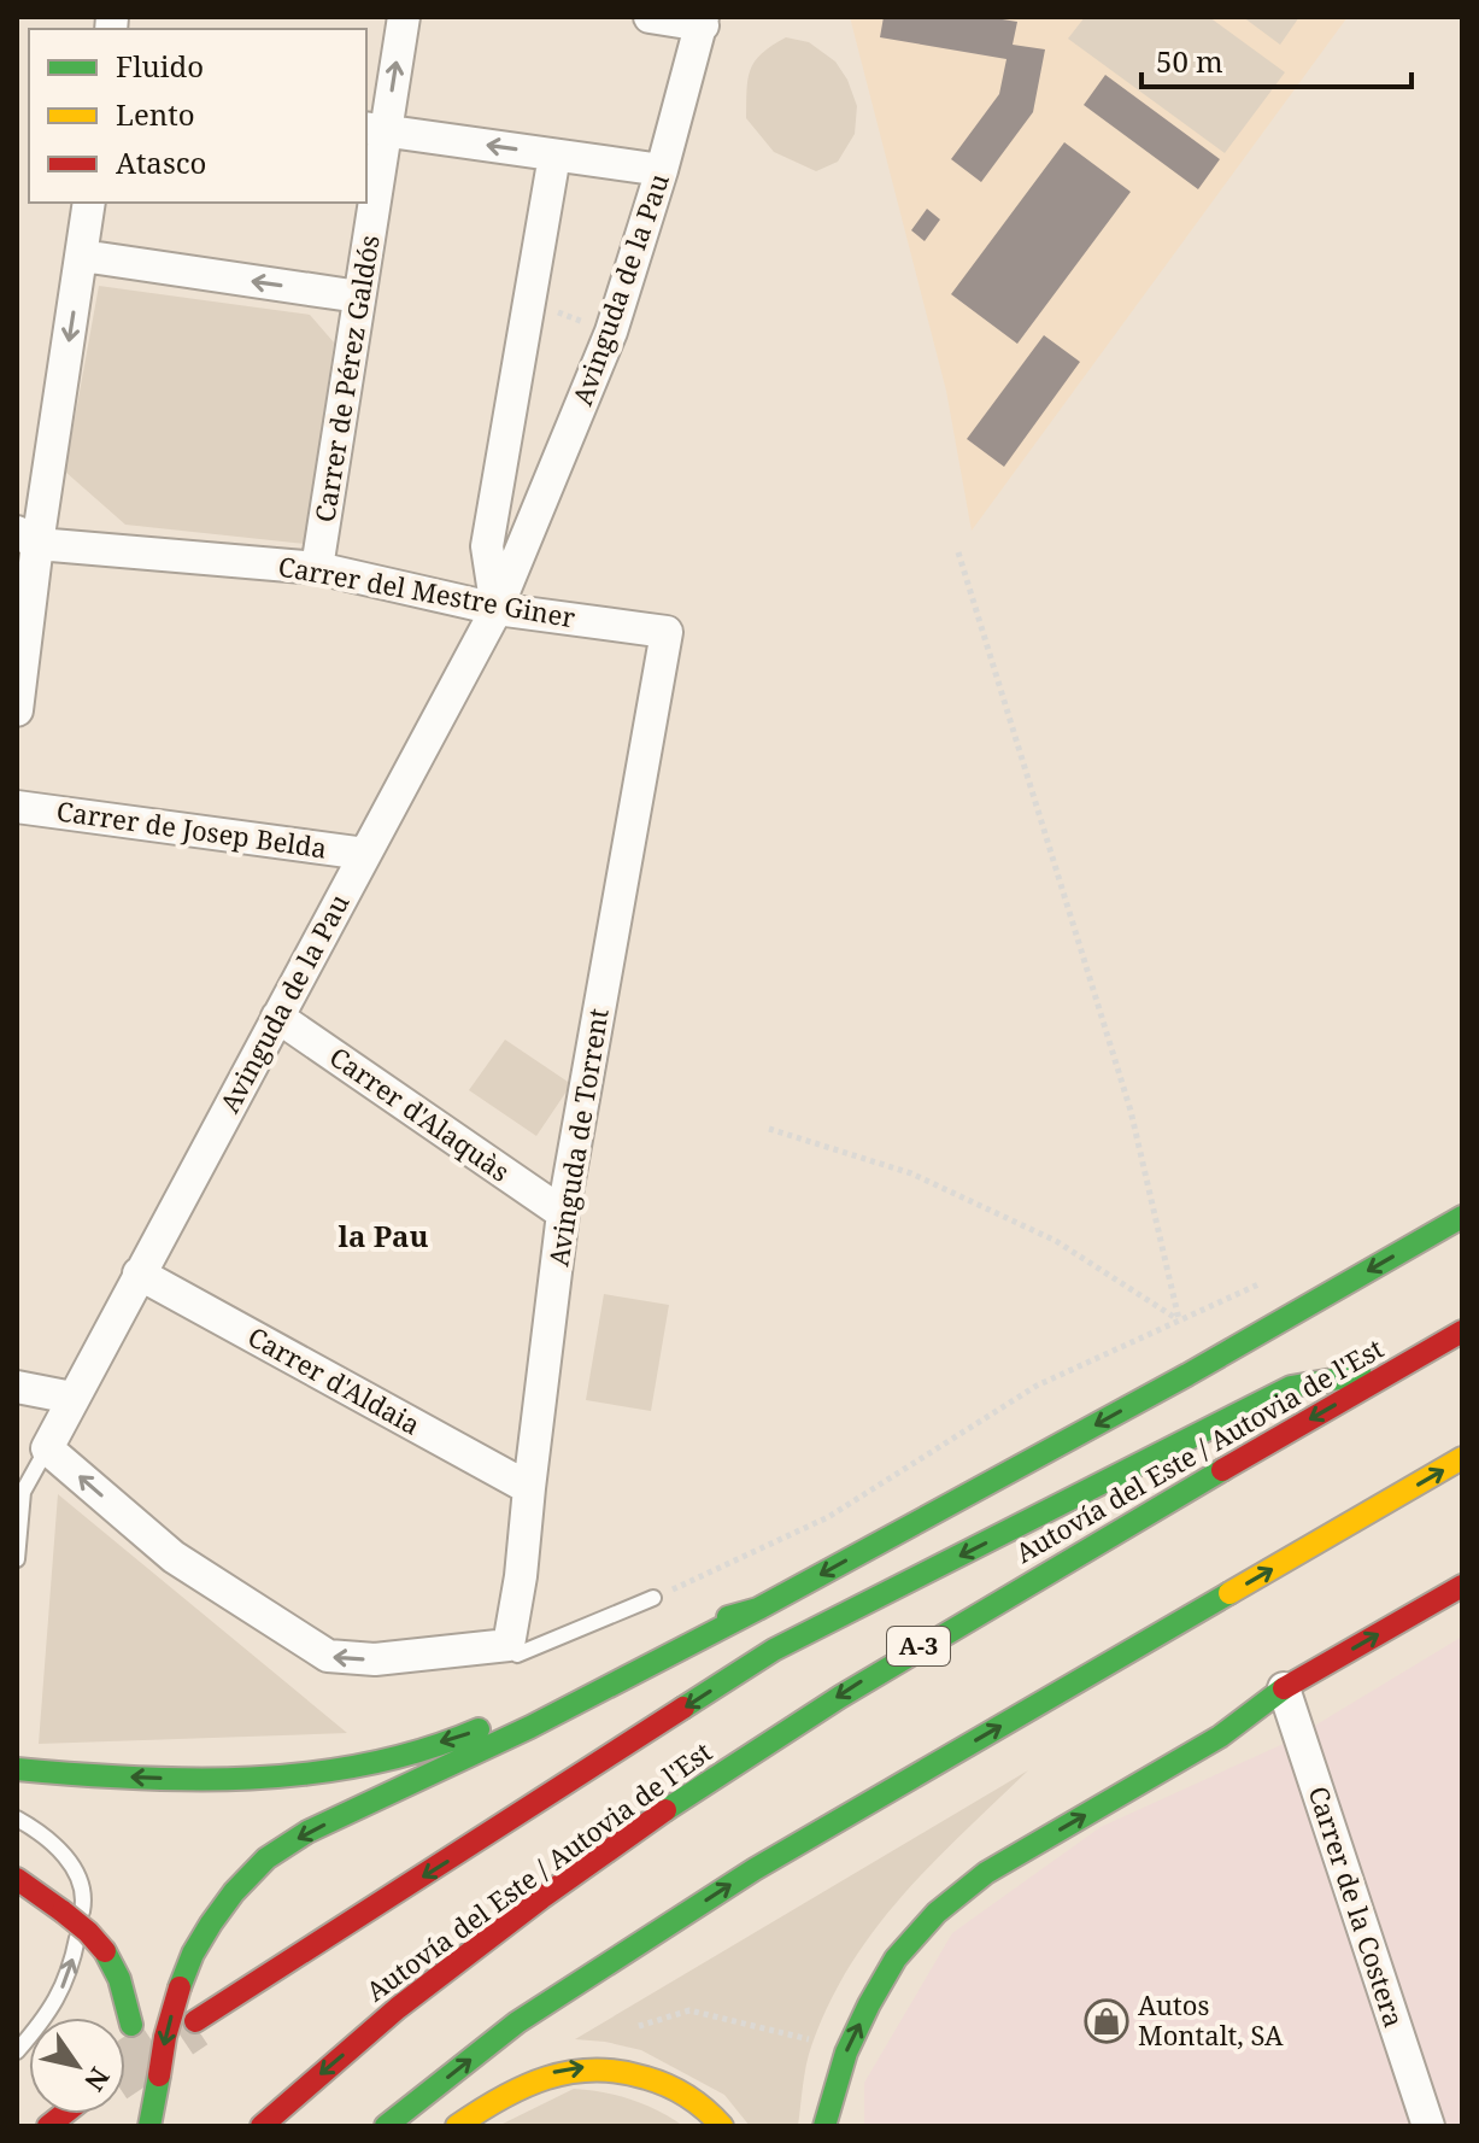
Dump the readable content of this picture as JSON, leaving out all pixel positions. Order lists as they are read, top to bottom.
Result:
{
  "streets": {
    "main road": ["Autovía del Este / Autovia de l'Est", "A-3"],
    "street": [
      "Avinguda de la Pau",
      "Carrer de Pérez Galdós",
      "Carrer del Mestre Giner",
      "Carrer de Josep Belda",
      "Carrer d'Alaquàs",
      "Avinguda de Torrent",
      "Carrer d'Aldaia",
      "Carrer de la Costera"
    ]
  },
  "crossings": [
    ["Avinguda de la Pau", "Carrer del Mestre Giner"],
    ["Avinguda de la Pau", "Carrer de Josep Belda"],
    ["Avinguda de la Pau", "Carrer d'Alaquàs"],
    ["Avinguda de la Pau", "Carrer d'Aldaia"],
    ["Carrer de Pérez Galdós", "Carrer del Mestre Giner"],
    ["Carrer del Mestre Giner", "Avinguda de Torrent"],
    ["Carrer d'Alaquàs", "Avinguda de Torrent"],
    ["Avinguda de Torrent", "Carrer d'Aldaia"]
  ],
  "districts": ["la Pau"],
  "places": {
    "shop": ["Autos Montalt, SA"]
  },
  "legend": ["Fluido", "Lento", "Atasco"],
  "scale_bar": "50 m",
  "north": "bottom right"
}
